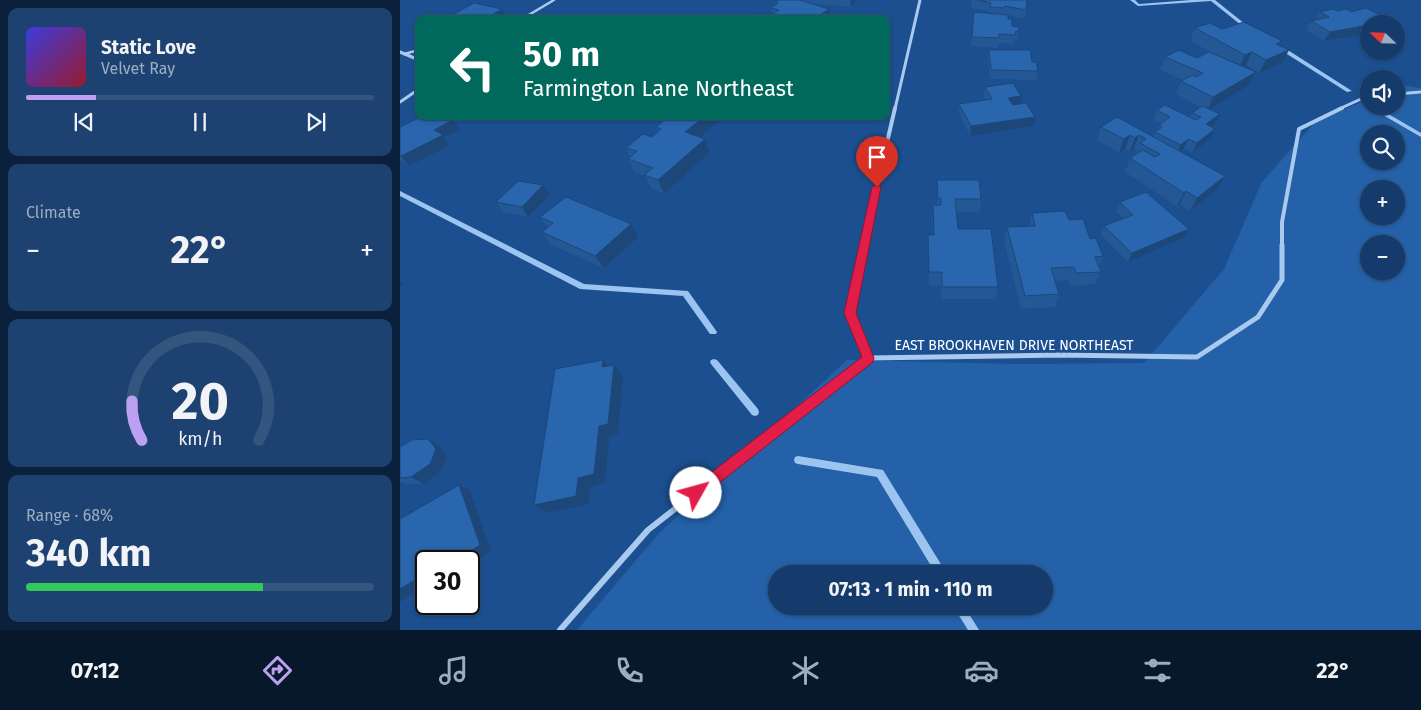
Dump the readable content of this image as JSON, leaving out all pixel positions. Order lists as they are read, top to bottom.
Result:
{
  "streets": {
    "street": ["EAST BROOKHAVEN DRIVE NORTHEAST"]
  },
  "north": "top left",
  "page": {
    "map_buttons": ["+", "−"],
    "turn": ["50 m", "Farmington Lane Northeast"],
    "song": ["Static Love", "Velvet Ray"],
    "tile": [
      "Climate",
      ["Range · 68%", "340 km"]
    ],
    "heat": ["−", "22°", "+"],
    "limit": "30",
    "trip": "07:13 · 1 min · 110 m",
    "tabs": ["07:12", "22°"],
    "gauge": ["20", "km/h"]
  }
}
